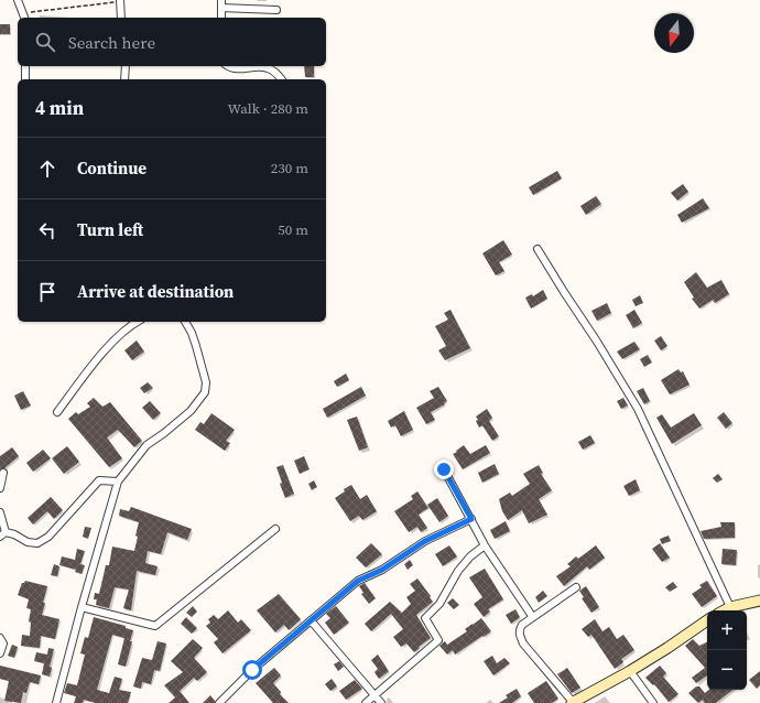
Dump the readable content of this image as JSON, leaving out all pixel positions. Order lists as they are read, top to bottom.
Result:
{
  "north": "bottom",
  "page": {
    "search": "Search here",
    "heading": ["4 min", "Walk · 280 m"],
    "list": [
      ["Continue", "230 m"],
      ["Turn left", "50 m"],
      "Arrive at destination"
    ],
    "map_buttons": ["+", "−"]
  }
}
